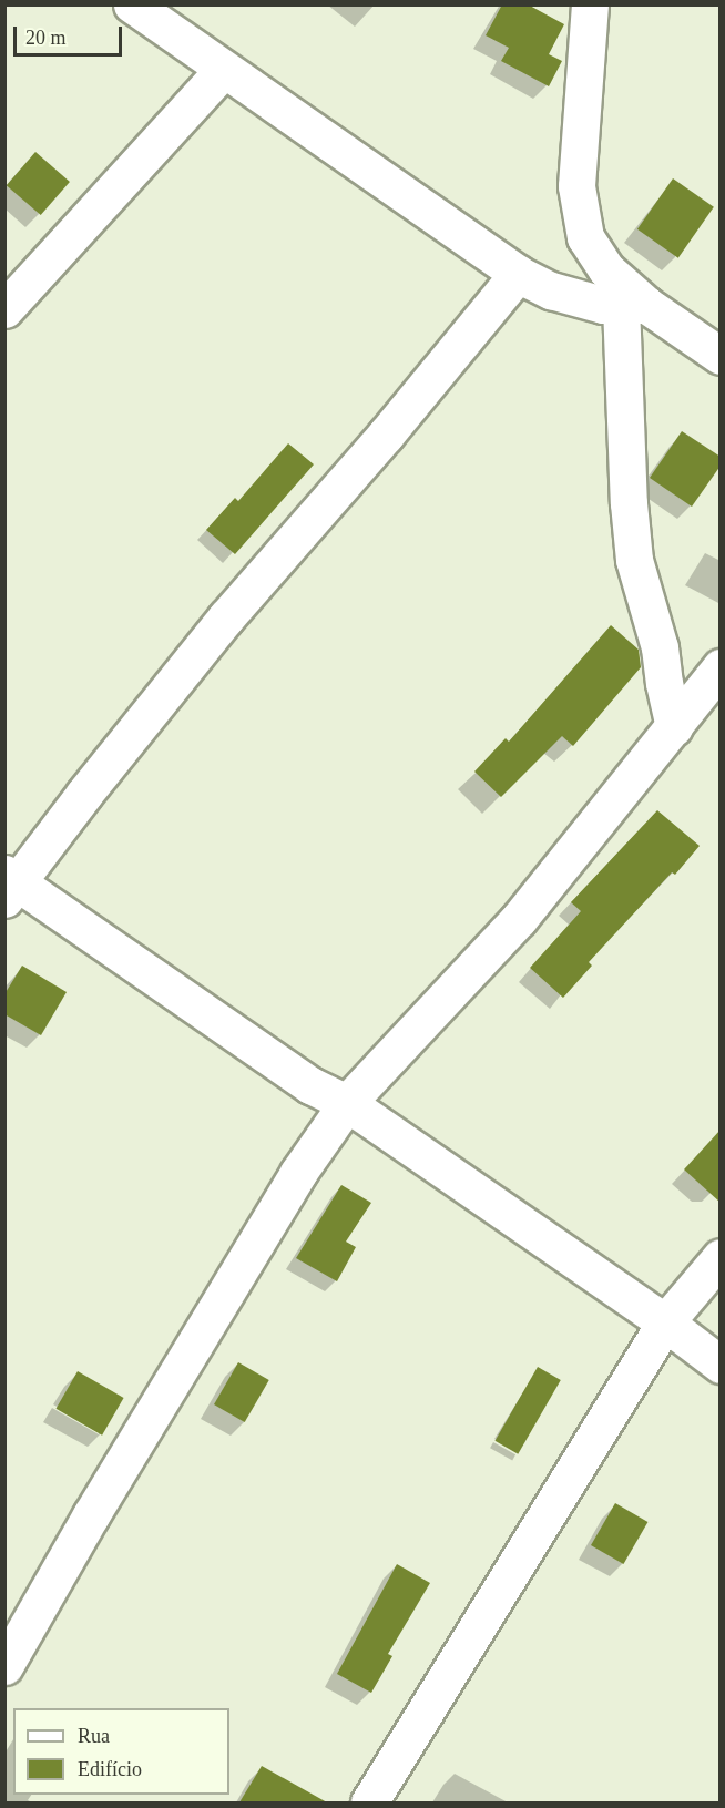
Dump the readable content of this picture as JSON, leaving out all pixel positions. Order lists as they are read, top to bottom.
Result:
{
  "legend": ["Rua", "Edifício"],
  "scale_bar": "20 m"
}
